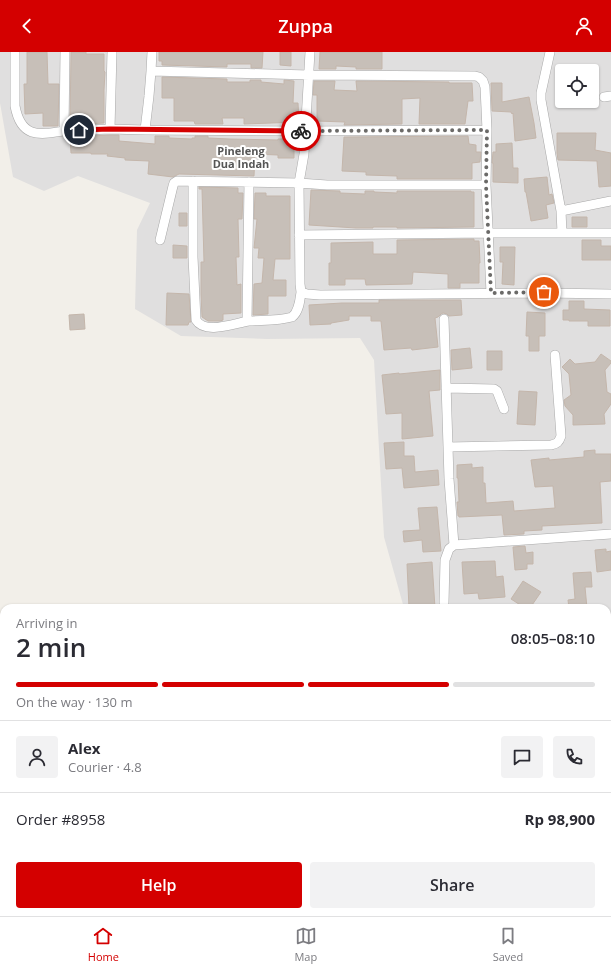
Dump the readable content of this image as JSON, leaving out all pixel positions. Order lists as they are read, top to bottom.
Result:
{
  "districts": ["Pineleng Dua Indah"],
  "page": {
    "header": "Zuppa",
    "heading": ["2 min", "Arriving in", "08:05–08:10"],
    "panel": [
      "Alex",
      "Courier · 4.8",
      "Order #8958",
      "Rp 98,900"
    ],
    "bar": "On the way · 130 m",
    "buttons": ["Help", "Share"],
    "tabs": ["Home", "Map", "Saved"]
  }
}
